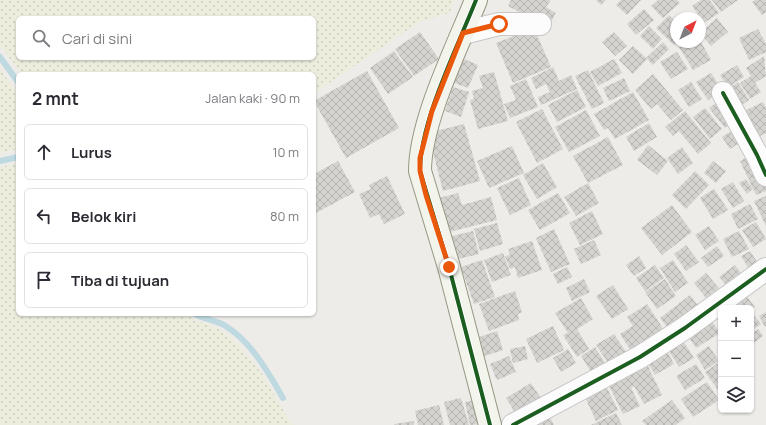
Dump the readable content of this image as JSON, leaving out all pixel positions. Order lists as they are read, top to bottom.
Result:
{
  "north": "top right",
  "page": {
    "search": "Cari di sini",
    "heading": ["2 mnt", "Jalan kaki · 90 m"],
    "list": [
      ["Lurus", "10 m"],
      ["Belok kiri", "80 m"],
      "Tiba di tujuan"
    ],
    "map_buttons": ["+", "−"]
  }
}
